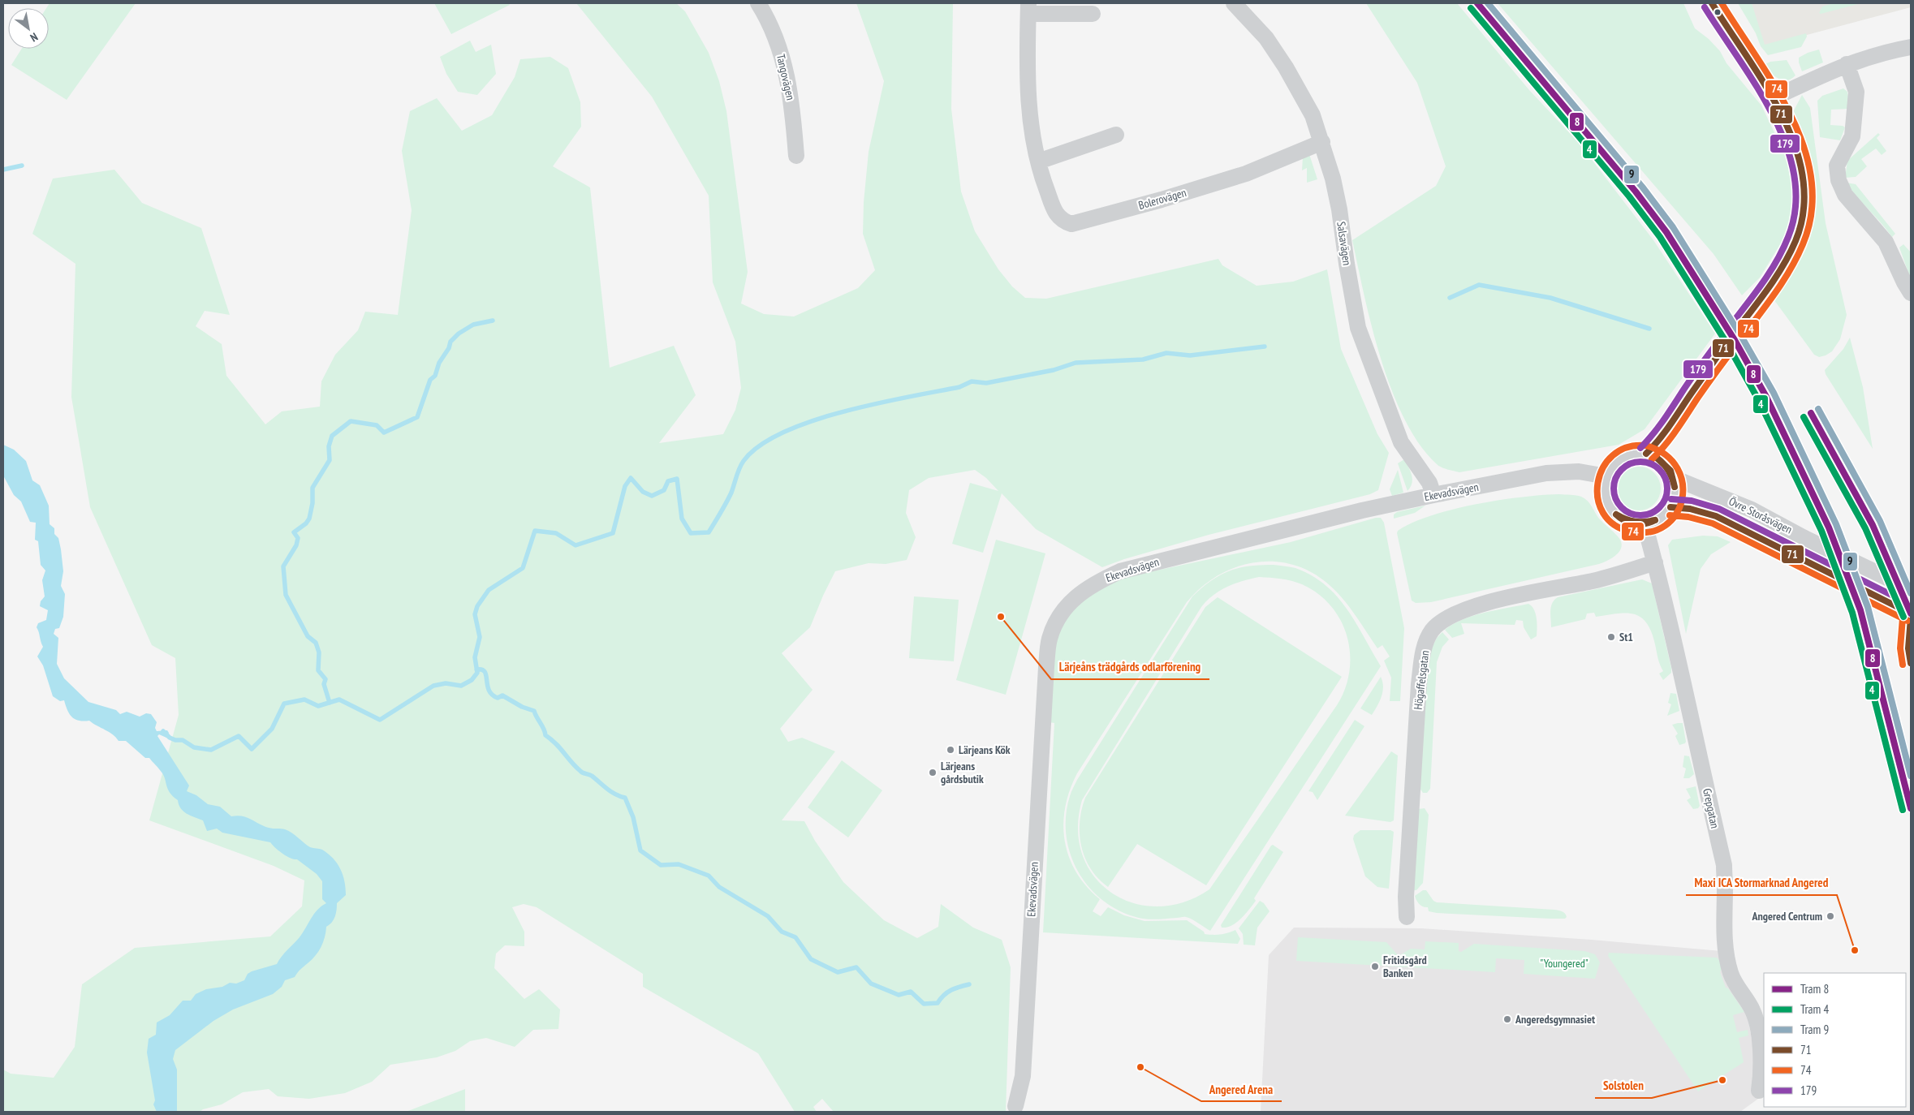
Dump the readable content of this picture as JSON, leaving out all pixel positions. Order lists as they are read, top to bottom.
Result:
{
  "streets": {
    "street": [
      "Tangovägen",
      "Bolerovägen",
      "Salsavägen",
      "Ekevadsvägen",
      "Övre Storåsvägen",
      "Högaffelsgatan",
      "Grepgatan"
    ]
  },
  "crossings": [
    ["Bolerovägen", "Salsavägen"],
    ["Salsavägen", "Ekevadsvägen"],
    ["Ekevadsvägen", "Övre Storåsvägen"],
    ["Ekevadsvägen", "Grepgatan"],
    ["Övre Storåsvägen", "Grepgatan"],
    ["Högaffelsgatan", "Grepgatan"]
  ],
  "parks": ["\"Youngered\""],
  "places": [
    "Lärjeåns trädgårds odlarförening",
    "St1",
    "Lärjeans Kök",
    "Lärjeans gårdsbutik",
    "Angered Centrum",
    "Maxi ICA Stormarknad Angered",
    "Fritidsgård Banken",
    "Angeredsgymnasiet",
    "Angered Arena",
    "Solstolen"
  ],
  "lines": [
    "tram line 8",
    "tram line 9",
    "transit line 71",
    "transit line 74",
    "transit line 179",
    "tram line 4"
  ],
  "legend": [
    "Tram 8",
    "Tram 4",
    "Tram 9",
    "71",
    "74",
    "179"
  ],
  "north": "bottom right"
}
